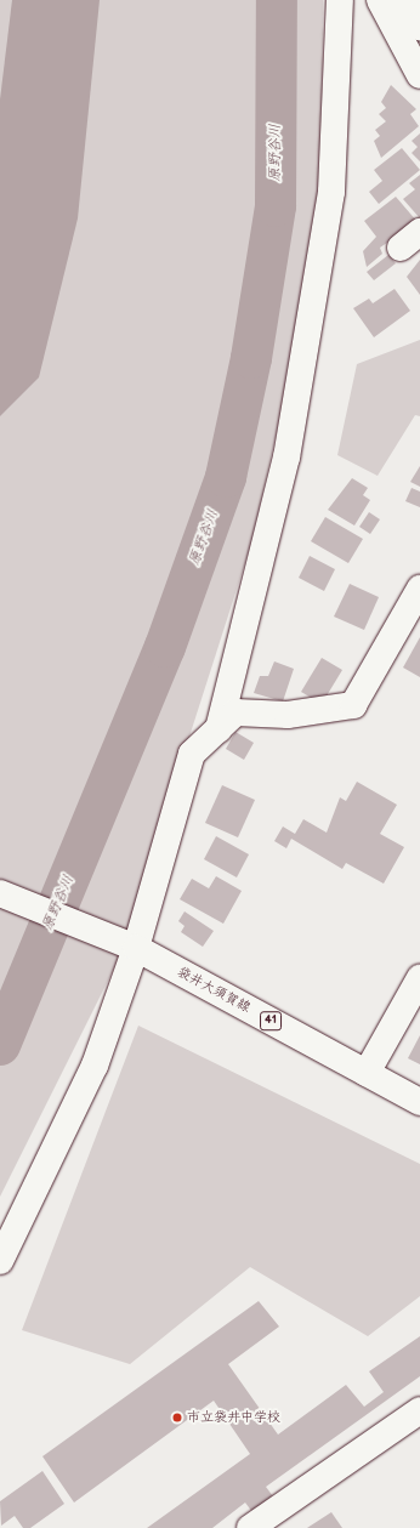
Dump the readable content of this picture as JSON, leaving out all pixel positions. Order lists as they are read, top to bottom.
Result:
{
  "streets": {
    "street": ["袋井大須賀線", "41"]
  },
  "water": ["原野谷川"],
  "places": ["市立袋井中学校"]
}
